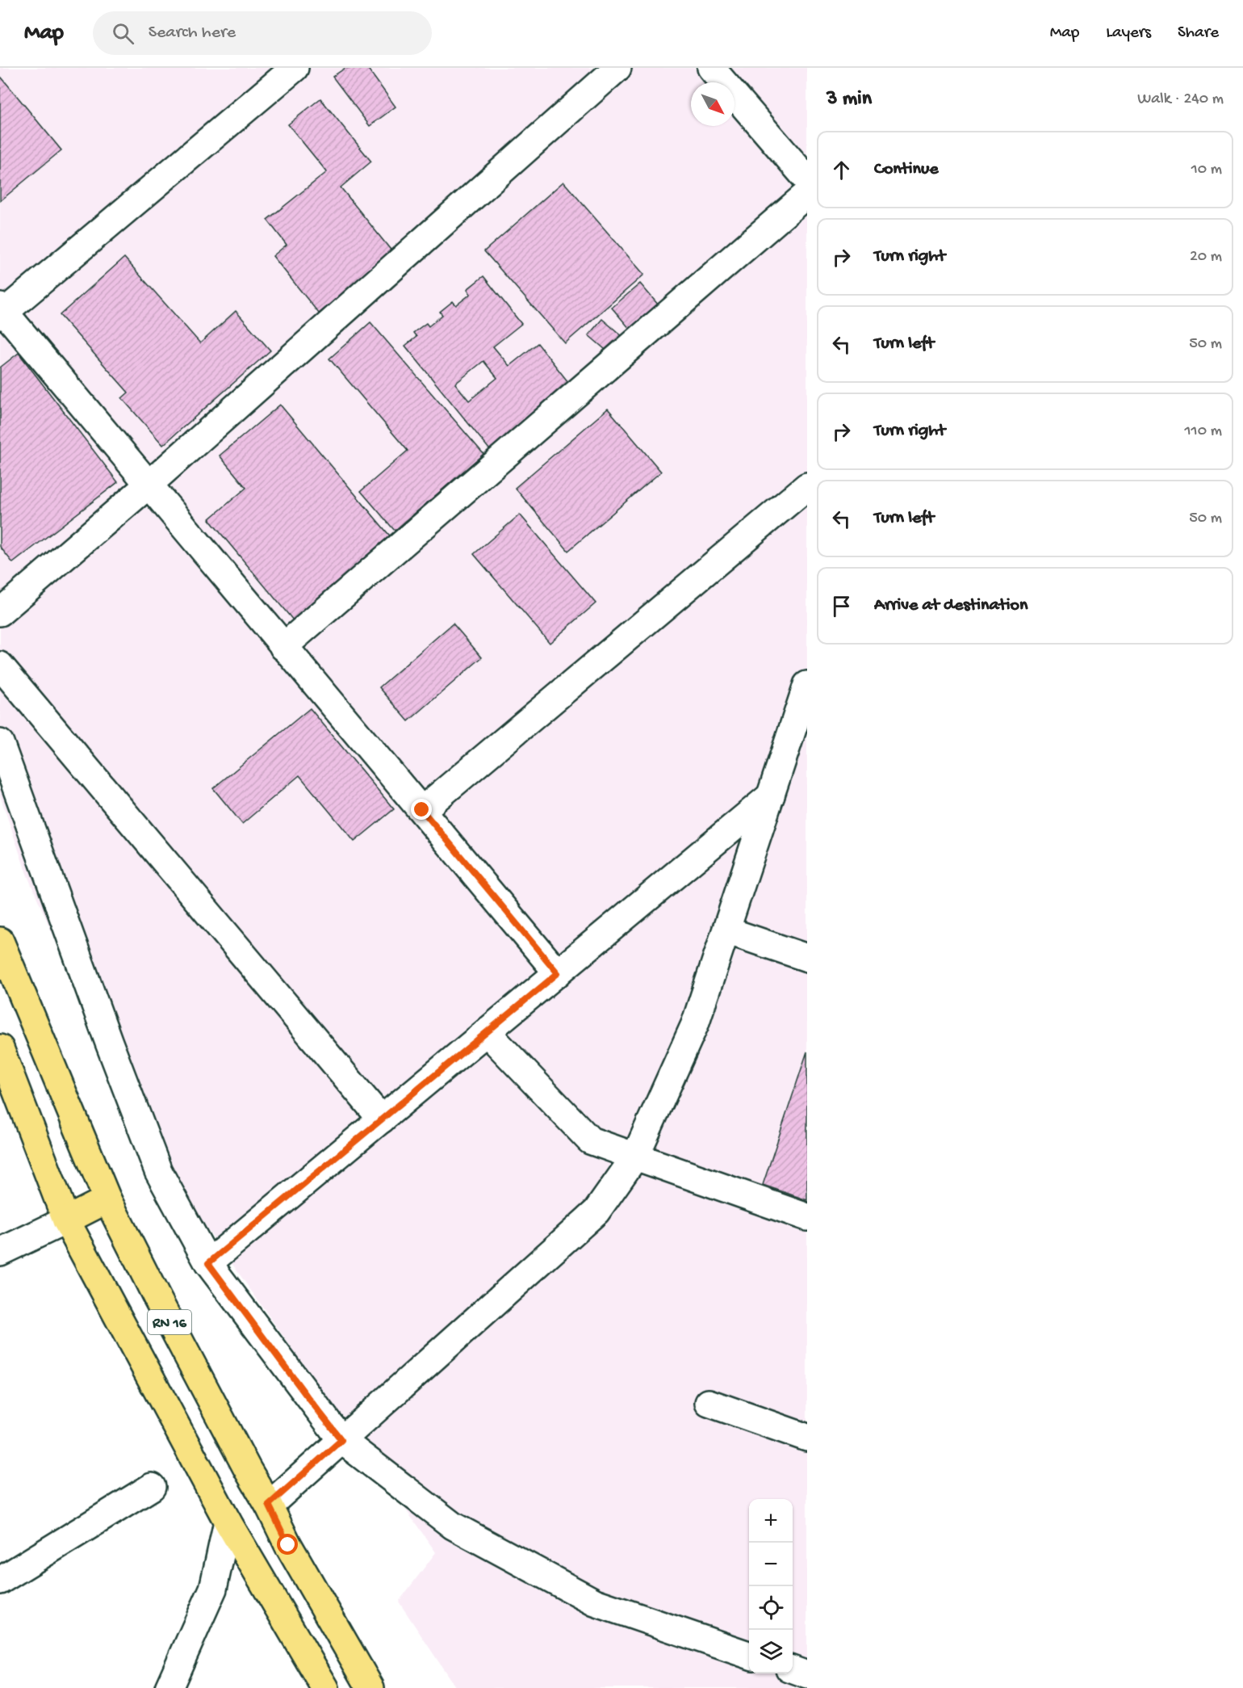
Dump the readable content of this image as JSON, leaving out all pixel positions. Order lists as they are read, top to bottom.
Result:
{
  "streets": {
    "main road": ["RN 16"]
  },
  "north": "bottom right",
  "page": {
    "header": "Map",
    "search": "Search here",
    "nav": ["Map", "Layers", "Share"],
    "heading": ["3 min", "Walk · 240 m"],
    "list": [
      ["Continue", "10 m"],
      ["Turn right", "20 m"],
      ["Turn left", "50 m"],
      ["Turn right", "110 m"],
      ["Turn left", "50 m"],
      "Arrive at destination"
    ],
    "map_buttons": ["+", "−"]
  }
}
